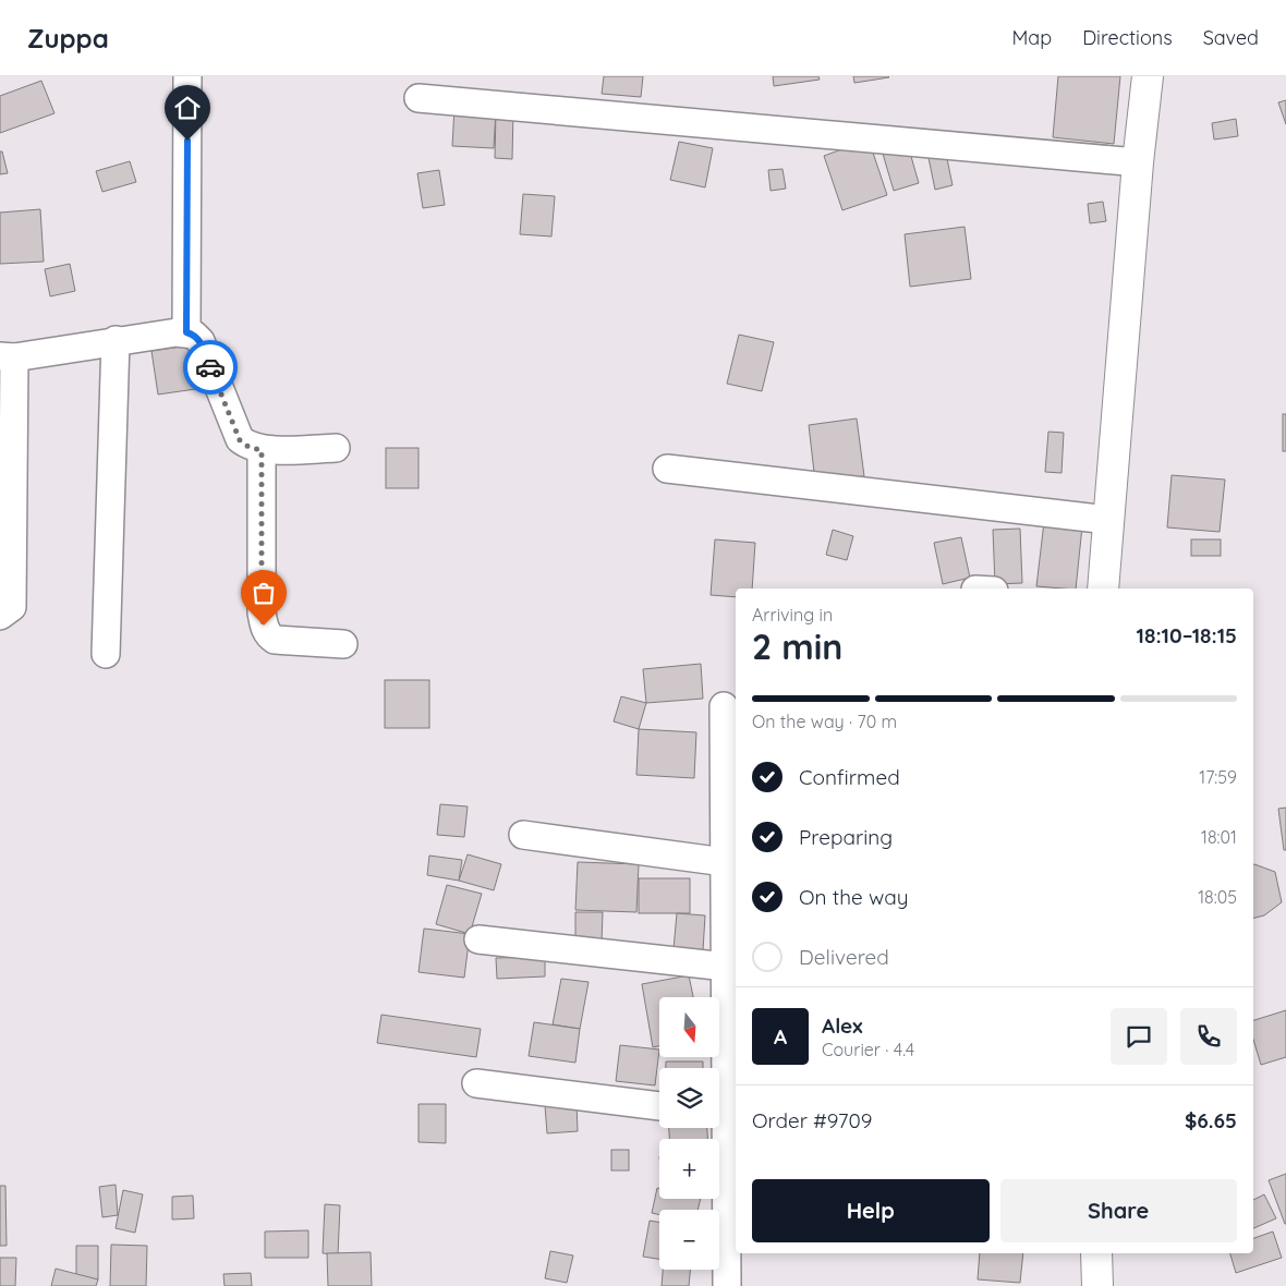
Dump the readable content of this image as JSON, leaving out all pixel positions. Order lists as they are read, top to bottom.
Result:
{
  "north": "bottom",
  "page": {
    "header": "Zuppa",
    "nav": ["Map", "Directions", "Saved"],
    "heading": ["2 min", "Arriving in", "18:10–18:15"],
    "panel": [
      "Alex",
      "Courier · 4.4",
      "Order #9709",
      "$6.65"
    ],
    "bar": "On the way · 70 m",
    "list": [
      ["Confirmed", "17:59"],
      ["Preparing", "18:01"],
      ["On the way", "18:05"],
      "Delivered"
    ],
    "map_buttons": ["+", "−"],
    "round": "A",
    "buttons": ["Help", "Share"]
  }
}
